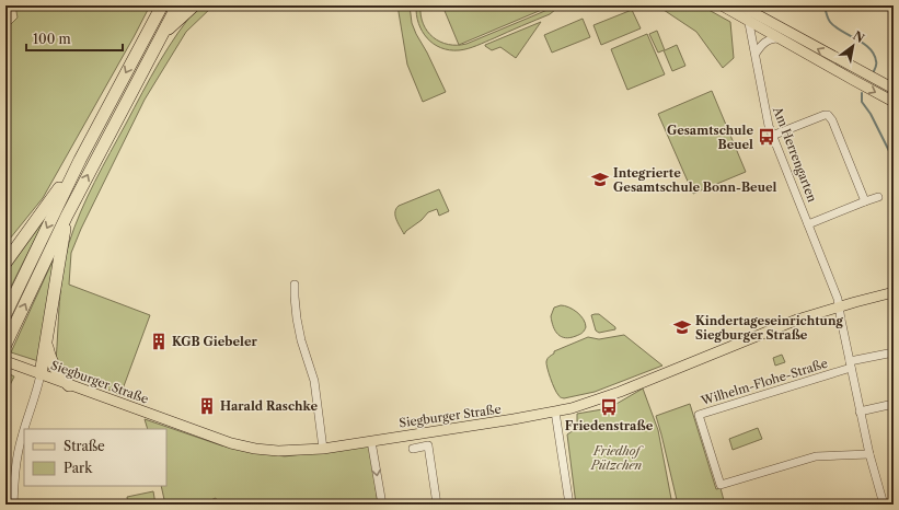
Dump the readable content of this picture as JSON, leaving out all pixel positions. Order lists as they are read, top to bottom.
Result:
{
  "streets": {
    "main road": ["Siegburger Straße"],
    "street": ["Am Herrengarten", "Wilhelm-Flohe-Straße"]
  },
  "crossings": [
    ["Am Herrengarten", "Siegburger Straße"],
    ["Am Herrengarten", "Wilhelm-Flohe-Straße"]
  ],
  "parks": ["Friedhof Pützchen"],
  "places": {
    "bus stop": ["Gesamtschule Beuel", "Friedenstraße"],
    "school or university": ["Integrierte Gesamtschule Bonn-Beuel", "Kindertageseinrichtung Siegburger Straße"],
    "building": ["KGB Giebeler", "Harald Raschke"]
  },
  "legend": ["Straße", "Park"],
  "scale_bar": "100 m",
  "north": "top right"
}
